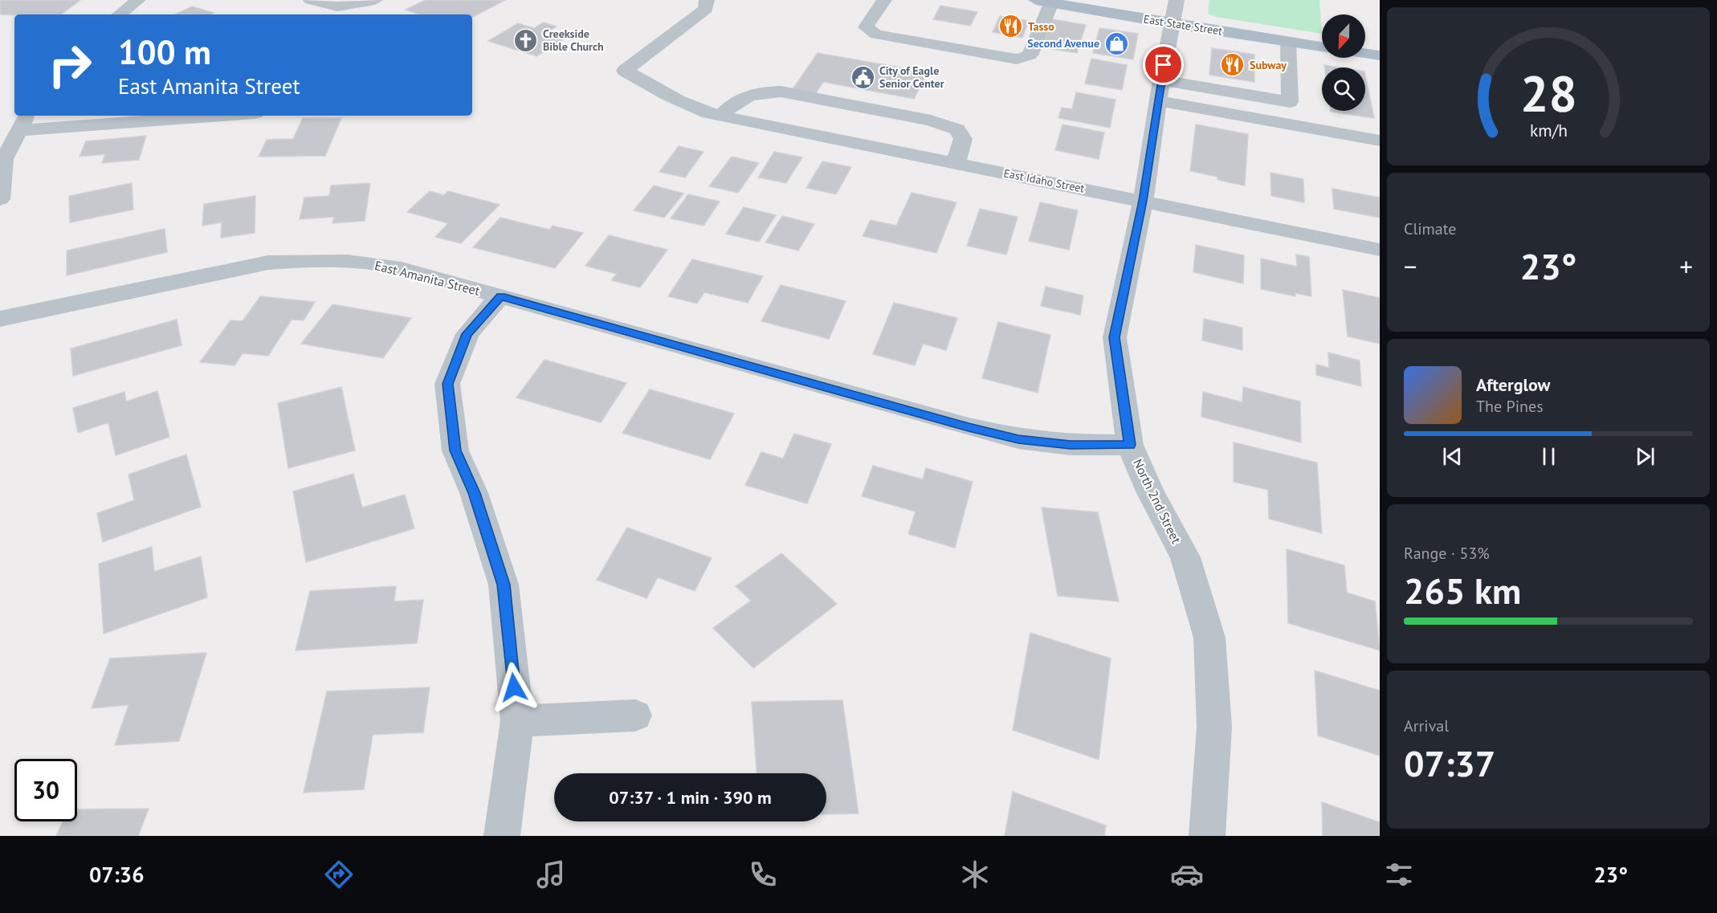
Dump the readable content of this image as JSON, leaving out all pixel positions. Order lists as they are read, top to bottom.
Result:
{
  "streets": {
    "main road": ["East State Street"],
    "street": ["East Idaho Street", "East Amanita Street", "North 2nd Street"]
  },
  "crossings": [
    ["East State Street", "North 2nd Street"],
    ["East Idaho Street", "North 2nd Street"],
    ["East Amanita Street", "North 2nd Street"]
  ],
  "places": {
    "restaurant": ["Tasso", "Subway"],
    "church": ["Creekside Bible Church"],
    "shop": ["Second Avenue"],
    "public building": ["City of Eagle Senior Center"]
  },
  "north": "bottom",
  "page": {
    "turn": ["100 m", "East Amanita Street"],
    "tile": [
      "Climate",
      ["Range · 53%", "265 km"],
      ["Arrival", "07:37"]
    ],
    "heat": ["−", "23°", "+"],
    "song": ["Afterglow", "The Pines"],
    "limit": "30",
    "trip": "07:37 · 1 min · 390 m",
    "tabs": ["07:36", "23°"],
    "gauge": ["28", "km/h"]
  }
}
